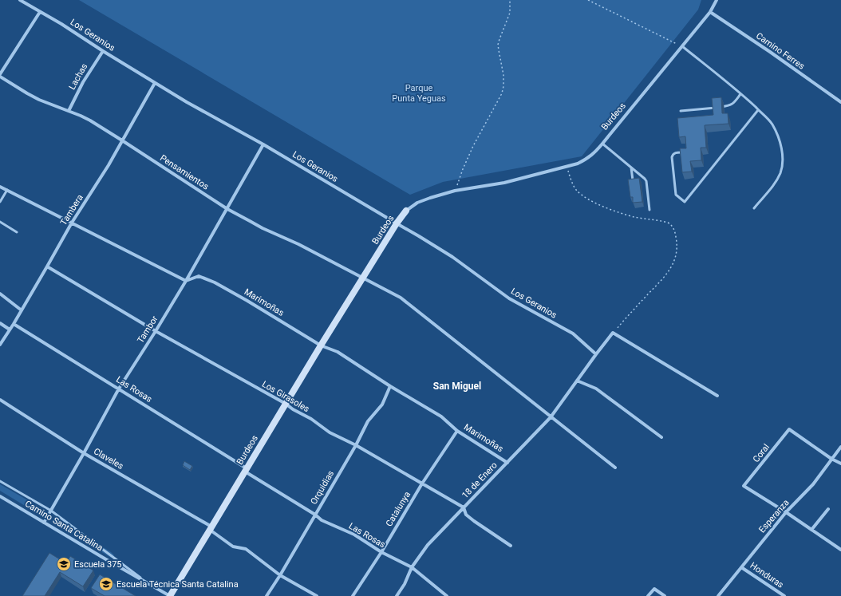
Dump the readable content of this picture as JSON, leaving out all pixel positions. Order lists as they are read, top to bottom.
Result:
{
  "streets": {
    "street": [
      "Los Geranios",
      "Camino Ferres",
      "Lachas",
      "Burdeos",
      "Pensamientos",
      "Tambera",
      "Marimoñas",
      "Tambor",
      "Las Rosas",
      "Los Girasoles",
      "Coral",
      "Claveles",
      "18 de Enero",
      "Orquidias",
      "Catalunya",
      "Esperanza",
      "Camino Santa Catalina",
      "Honduras"
    ]
  },
  "crossings": [
    ["Los Geranios", "Lachas"],
    ["Los Geranios", "Burdeos"],
    ["Los Geranios", "Tambera"],
    ["Los Geranios", "Tambor"],
    ["Los Geranios", "18 de Enero"],
    ["Camino Ferres", "Burdeos"],
    ["Lachas", "Pensamientos"],
    ["Burdeos", "Pensamientos"],
    ["Burdeos", "Marimoñas"],
    ["Burdeos", "Las Rosas"],
    ["Burdeos", "Los Girasoles"],
    ["Burdeos", "Claveles"],
    ["Burdeos", "Camino Santa Catalina"],
    ["Pensamientos", "Tambera"],
    ["Pensamientos", "Tambor"],
    ["Pensamientos", "18 de Enero"],
    ["Tambera", "Las Rosas"],
    ["Tambera", "Los Girasoles"],
    ["Marimoñas", "Tambor"],
    ["Marimoñas", "18 de Enero"],
    ["Marimoñas", "Orquidias"],
    ["Marimoñas", "Catalunya"],
    ["Tambor", "Las Rosas"],
    ["Tambor", "Los Girasoles"],
    ["Tambor", "Claveles"],
    ["Tambor", "Camino Santa Catalina"],
    ["Las Rosas", "18 de Enero"],
    ["Las Rosas", "Orquidias"],
    ["Las Rosas", "Catalunya"],
    ["Los Girasoles", "18 de Enero"],
    ["Los Girasoles", "Orquidias"],
    ["Los Girasoles", "Catalunya"],
    ["Coral", "Esperanza"],
    ["Claveles", "Orquidias"],
    ["Esperanza", "Honduras"]
  ],
  "districts": ["San Miguel"],
  "parks": ["Parque Punta Yeguas"],
  "places": {
    "school or university": ["Escuela 375", "Escuela Técnica Santa Catalina"]
  }
}
